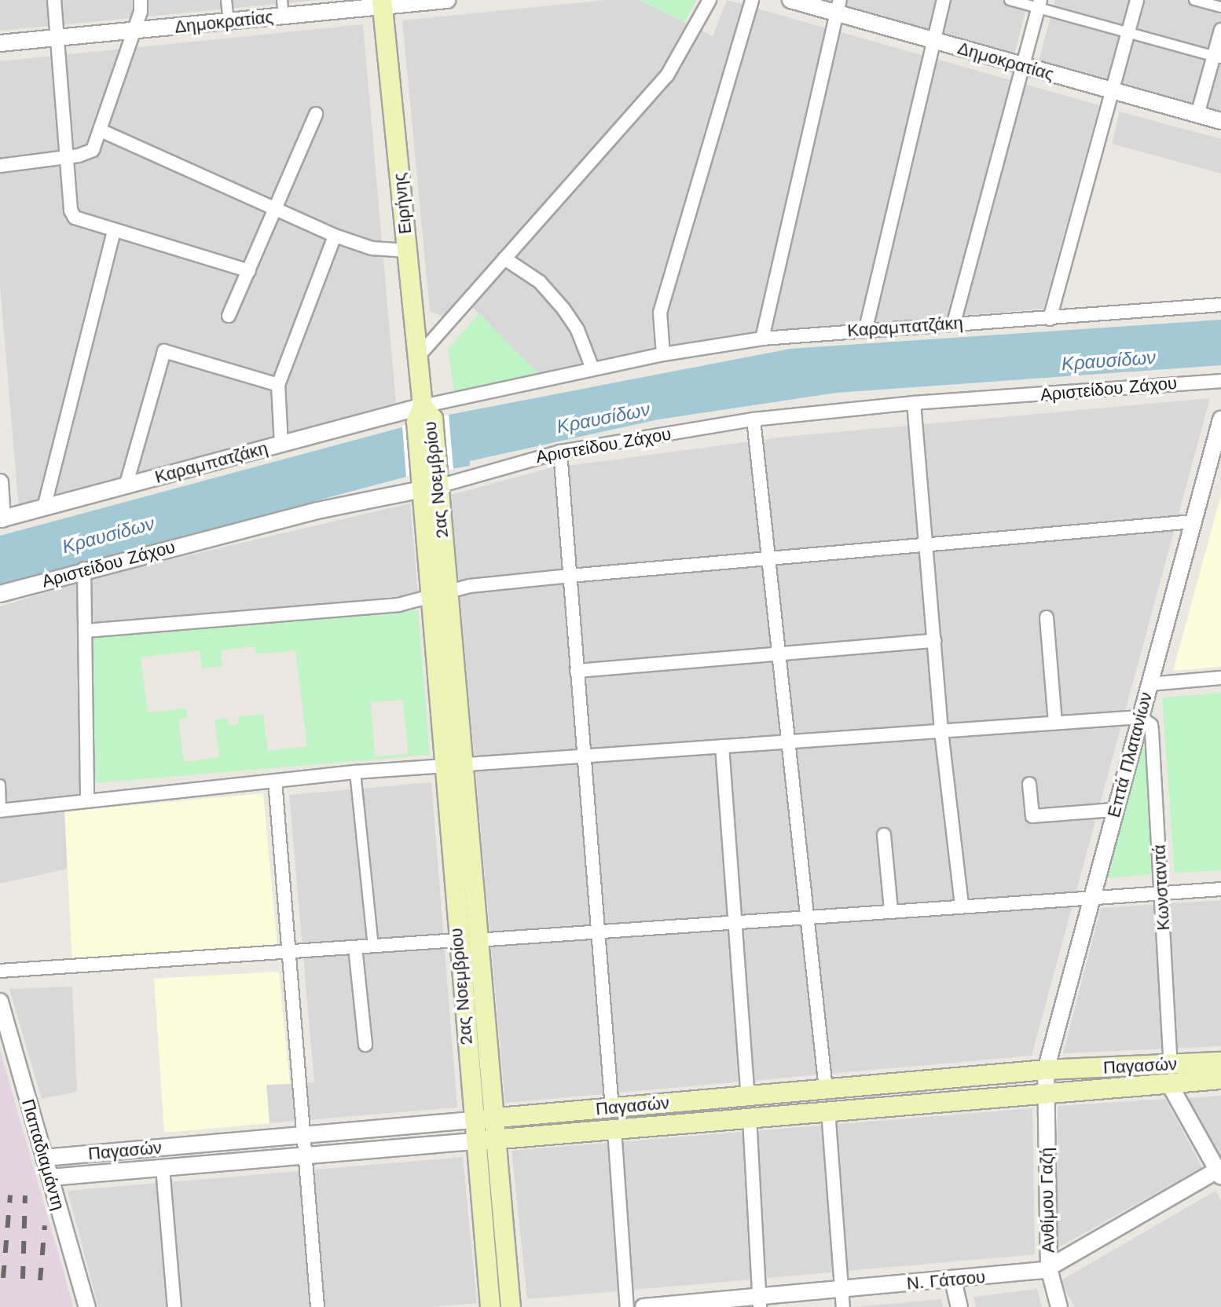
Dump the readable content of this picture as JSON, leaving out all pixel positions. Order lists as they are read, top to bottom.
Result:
{
  "streets": {
    "main road": ["Ειρήνης", "2ας Νοεμβρίου", "Παγασών"],
    "street": [
      "Δημοκρατίας",
      "Καραμπατζάκη",
      "Αριστείδου Ζάχου",
      "Επτά Πλατανίων",
      "Κωνσταντά",
      "Παπαδιαμάντη",
      "Ανθίμου Γαζή",
      "Ν. Γάτσου"
    ]
  },
  "crossings": [
    ["Δημοκρατίας", "Ειρήνης"],
    ["Ειρήνης", "Καραμπατζάκη"],
    ["Ειρήνης", "2ας Νοεμβρίου"],
    ["Καραμπατζάκη", "2ας Νοεμβρίου"],
    ["Αριστείδου Ζάχου", "2ας Νοεμβρίου"],
    ["2ας Νοεμβρίου", "Παγασών"],
    ["Επτά Πλατανίων", "Κωνσταντά"],
    ["Επτά Πλατανίων", "Παγασών"],
    ["Επτά Πλατανίων", "Ανθίμου Γαζή"],
    ["Κωνσταντά", "Παγασών"],
    ["Κωνσταντά", "Ν. Γάτσου"],
    ["Παγασών", "Παπαδιαμάντη"],
    ["Παγασών", "Ανθίμου Γαζή"],
    ["Ανθίμου Γαζή", "Ν. Γάτσου"]
  ],
  "water": ["Κραυσίδων"]
}
